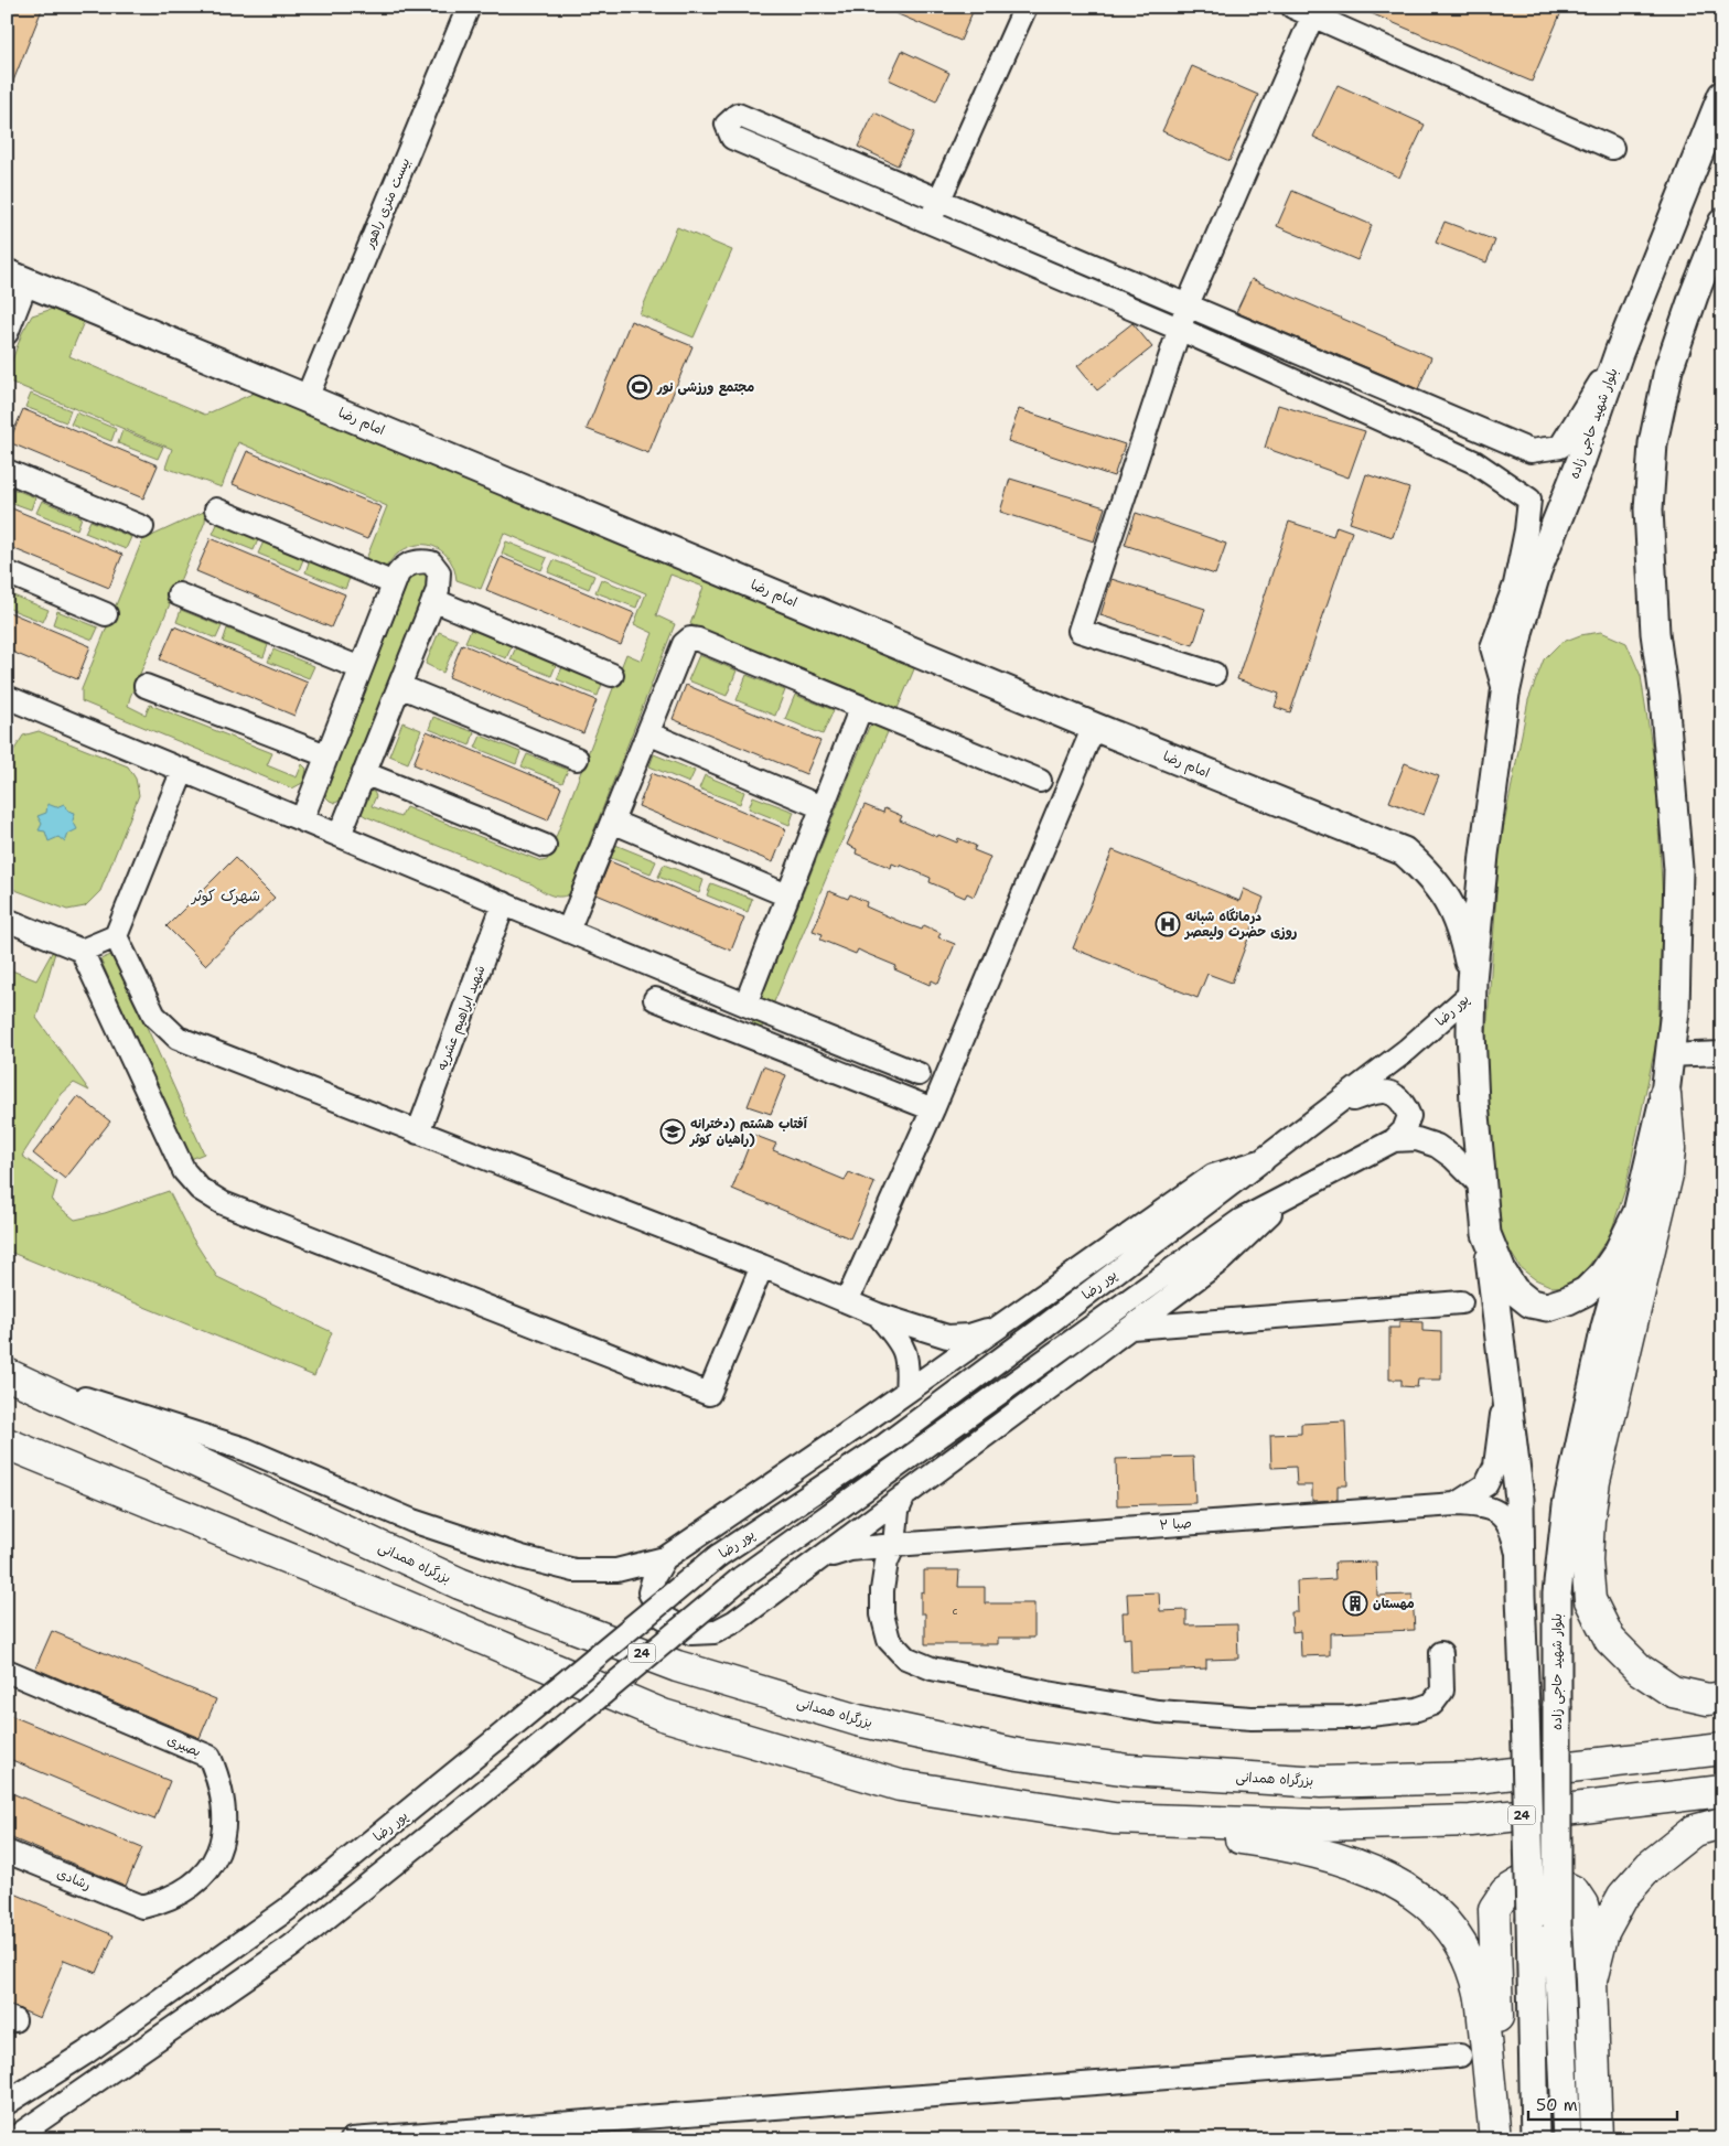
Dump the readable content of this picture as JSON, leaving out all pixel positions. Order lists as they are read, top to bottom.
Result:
{
  "streets": {
    "highway": ["بزرگراه همدانی", "24"],
    "main road": ["امام رضا", "بلوار شهید حاجی زاده"],
    "street": [
      "بیست متری راهور",
      "پور رضا",
      "شهید ابراهیم عشریه",
      "صبا ۲",
      "بصیری",
      "رشادی"
    ]
  },
  "crossings": [
    ["بیست متری راهور", "امام رضا"],
    ["امام رضا", "بلوار شهید حاجی زاده"],
    ["امام رضا", "پور رضا"],
    ["بلوار شهید حاجی زاده", "پور رضا"],
    ["بصیری", "رشادی"]
  ],
  "districts": ["شهرک کوثر"],
  "places": {
    "sports": ["مجتمع ورزشی نور"],
    "hospital": ["درمانگاه شبانه روزی حضرت ولیعصر"],
    "school or university": ["آفتاب هشتم (دخترانه راهیان کوثر)"],
    "building": ["مهستان"]
  },
  "house_numbers": ["c"],
  "scale_bar": "50 m"
}
